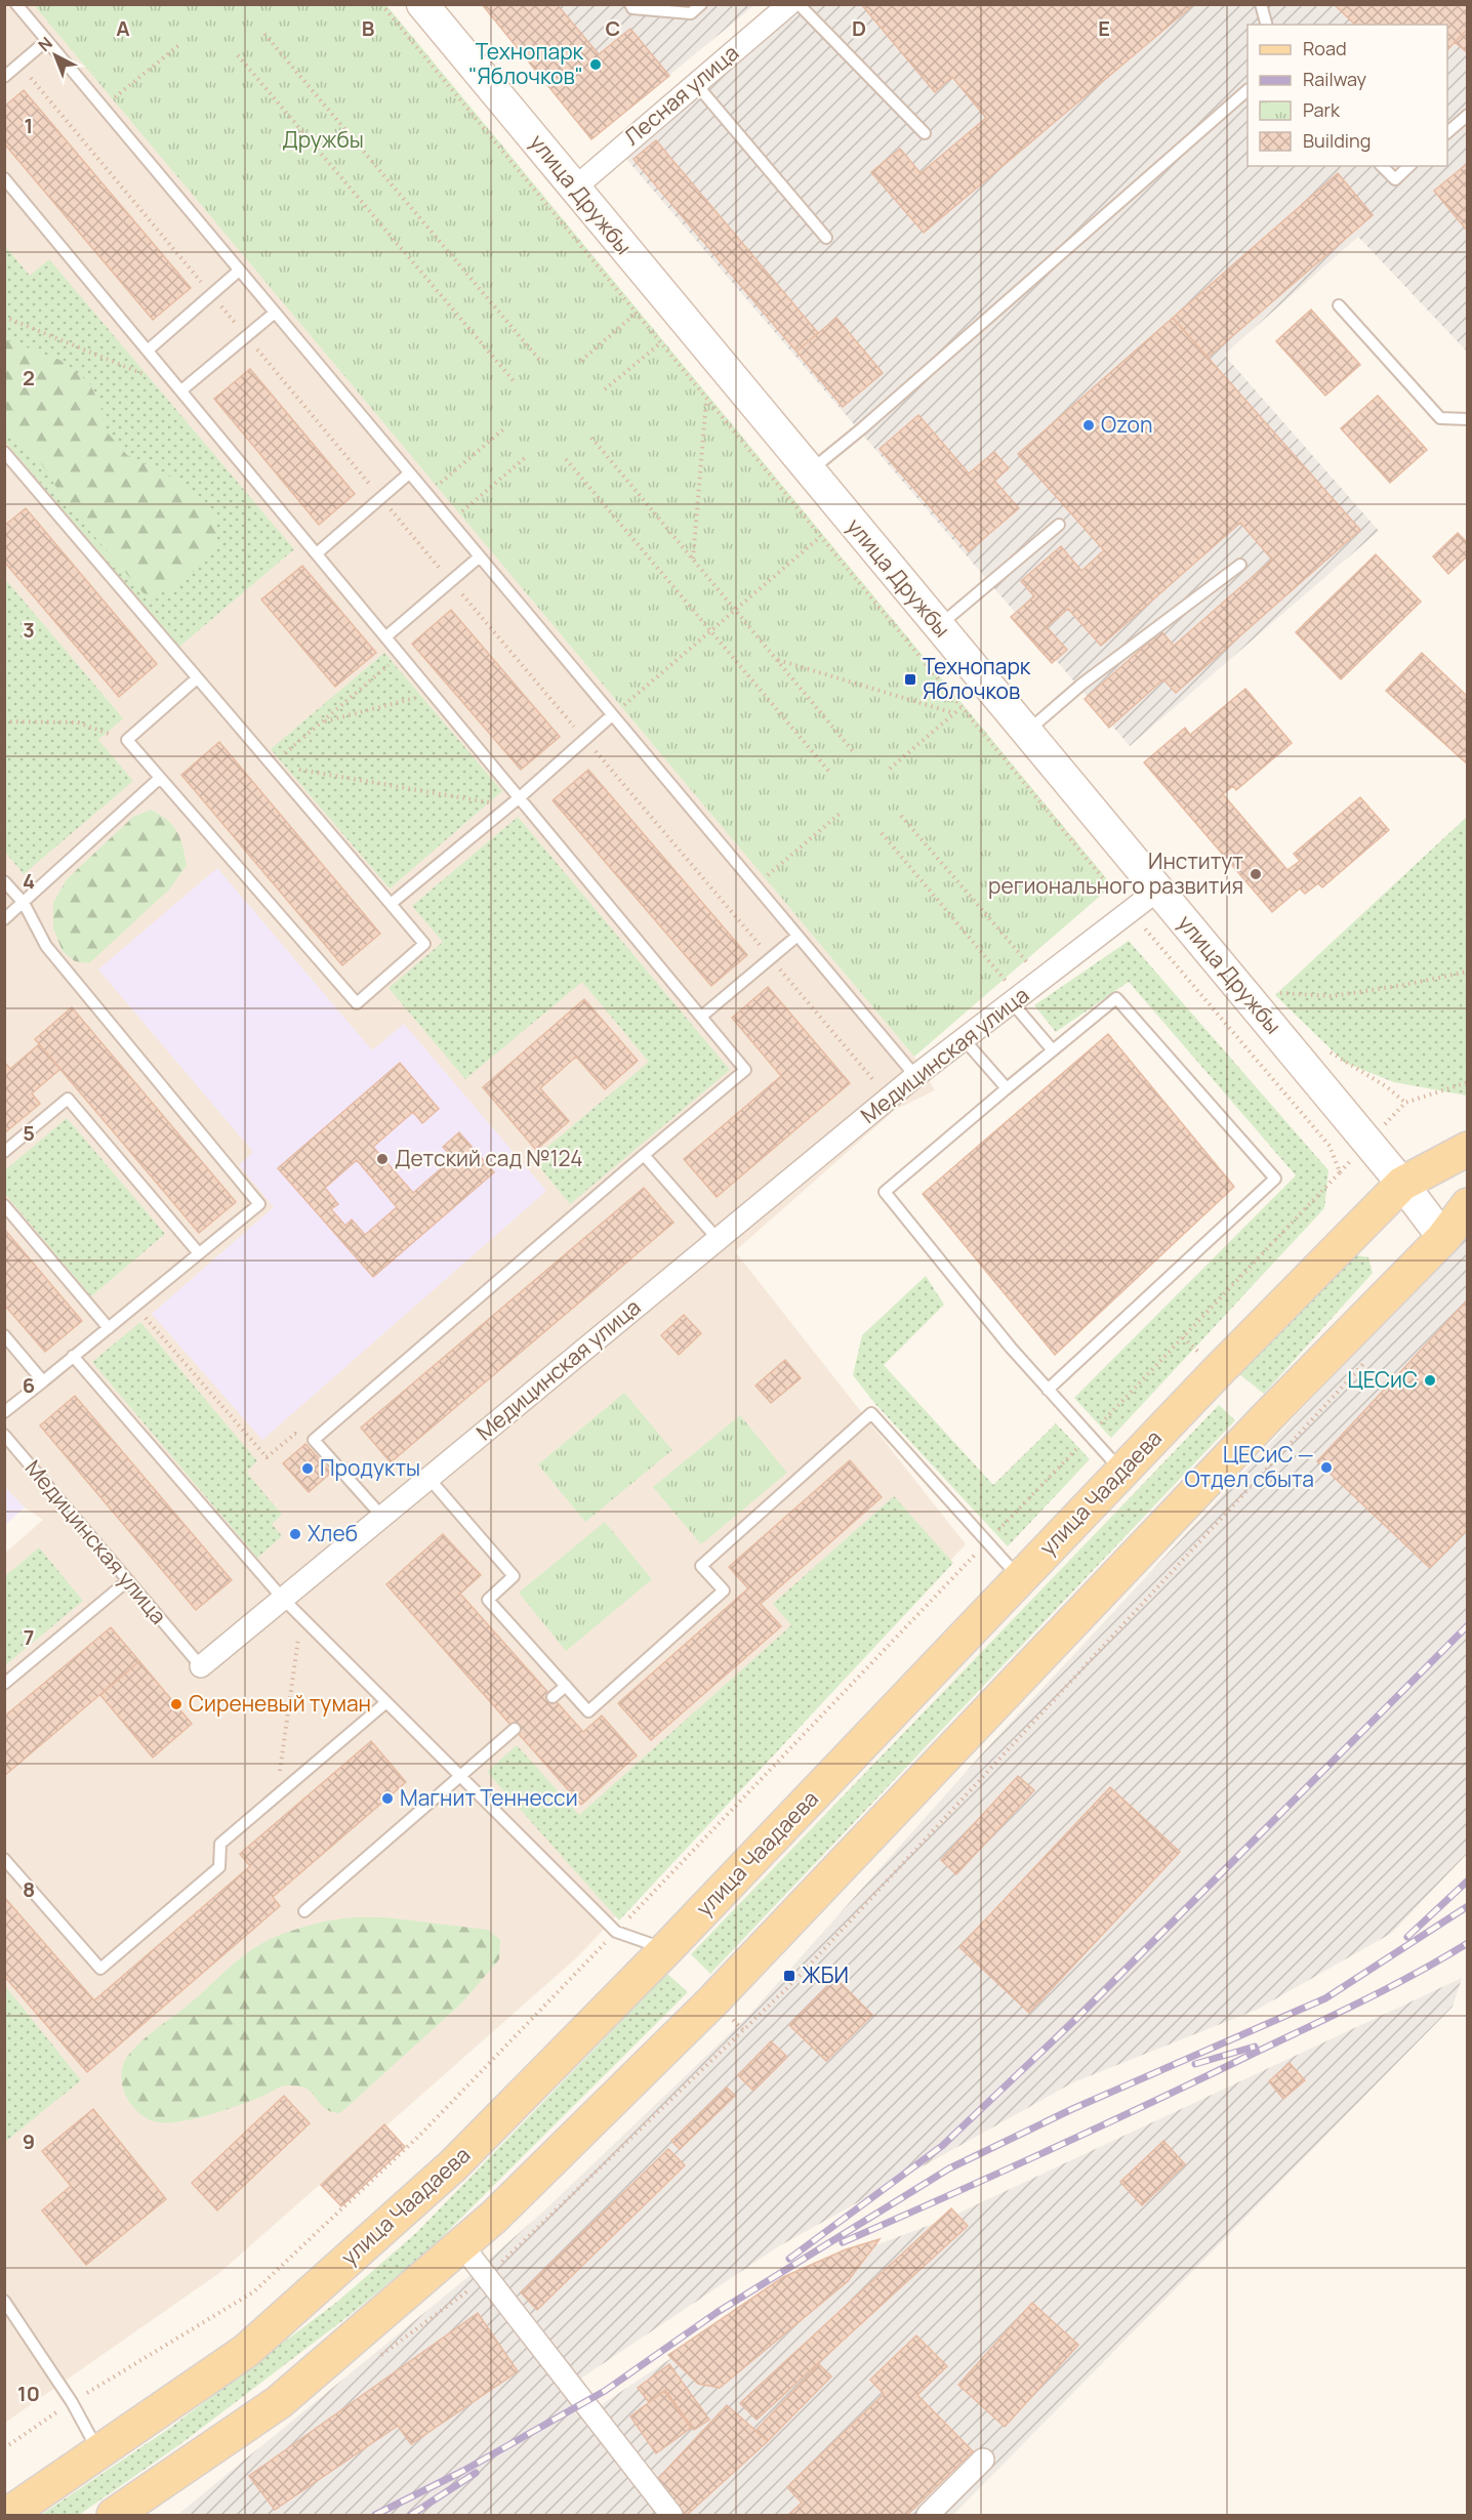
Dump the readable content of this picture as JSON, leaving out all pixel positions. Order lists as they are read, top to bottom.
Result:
{
  "streets": {
    "main road": ["улица Дружбы", "улица Чаадаева"],
    "street": ["Лесная улица", "Медицинская улица"]
  },
  "crossings": [
    ["Лесная улица", "улица Дружбы"],
    ["улица Дружбы", "Медицинская улица"],
    ["улица Дружбы", "улица Чаадаева"]
  ],
  "parks": ["Дружбы"],
  "places": {
    "other": [
      "Технопарк \"Яблочков\"",
      "Ozon",
      "Институт регионального развития",
      "Детский сад №124",
      "ЦЕСиС",
      "ЦЕСиС — Отдел сбыта",
      "Продукты",
      "Хлеб",
      "Сиреневый туман",
      "Магнит Теннесси"
    ],
    "transit": ["Технопарк Яблочков", "ЖБИ"]
  },
  "legend": [
    "Road",
    "Railway",
    "Park",
    "Building"
  ],
  "north": "top left",
  "grid": {
    "columns": [
      "A",
      "B",
      "C",
      "D",
      "E"
    ],
    "rows": [
      "1",
      "2",
      "3",
      "4",
      "5",
      "6",
      "7",
      "8",
      "9",
      "10"
    ]
  }
}
